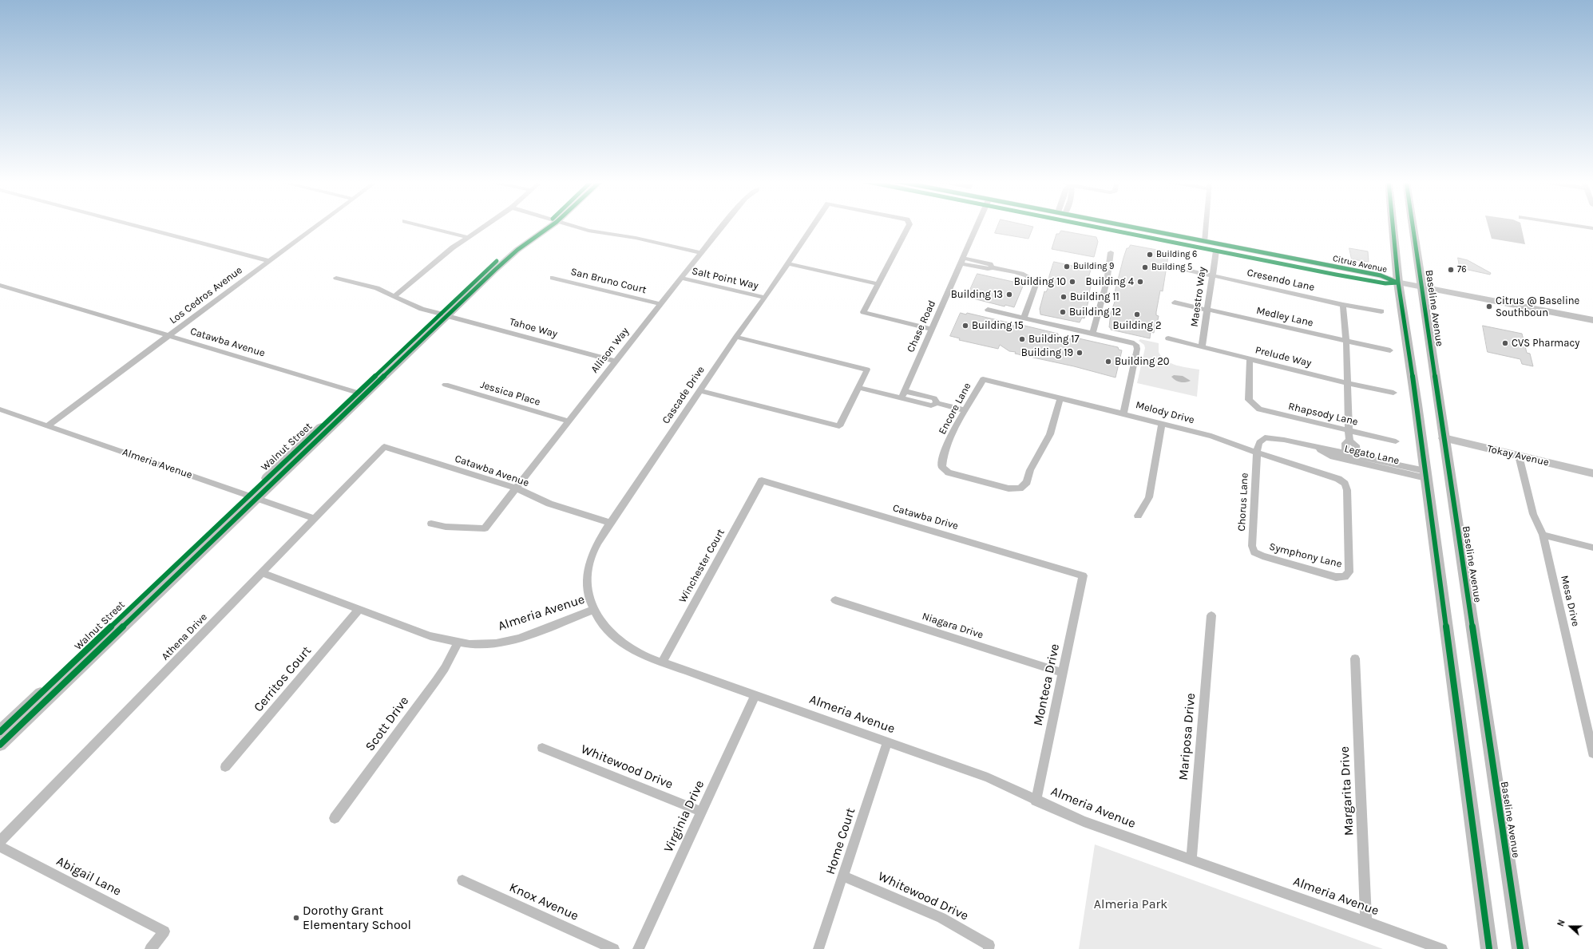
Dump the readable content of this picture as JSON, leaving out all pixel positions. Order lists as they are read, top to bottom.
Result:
{
  "streets": {
    "main road": ["Baseline Avenue"],
    "street": [
      "Citrus Avenue",
      "Salt Point Way",
      "Cresendo Lane",
      "San Bruno Court",
      "Los Cedros Avenue",
      "Maestro Way",
      "Medley Lane",
      "Chase Road",
      "Tahoe Way",
      "Catawba Avenue",
      "Allison Way",
      "Prelude Way",
      "Jessica Place",
      "Cascade Drive",
      "Encore Lane",
      "Melody Drive",
      "Rhapsody Lane",
      "Walnut Street",
      "Legato Lane",
      "Tokay Avenue",
      "Almeria Avenue",
      "Chorus Lane",
      "Catawba Drive",
      "Symphony Lane",
      "Winchester Court",
      "Mesa Drive",
      "Niagara Drive",
      "Athena Drive",
      "Cerritos Court",
      "Monteca Drive",
      "Scott Drive",
      "Mariposa Drive",
      "Whitewood Drive",
      "Margarita Drive",
      "Virginia Drive",
      "Home Court",
      "Abigail Lane",
      "Knox Avenue"
    ]
  },
  "crossings": [
    ["Citrus Avenue", "Maestro Way"],
    ["Citrus Avenue", "Baseline Avenue"],
    ["Salt Point Way", "Allison Way"],
    ["Salt Point Way", "Cascade Drive"],
    ["Cresendo Lane", "Maestro Way"],
    ["San Bruno Court", "Allison Way"],
    ["Los Cedros Avenue", "Catawba Avenue"],
    ["Los Cedros Avenue", "Almeria Avenue"],
    ["Maestro Way", "Medley Lane"],
    ["Maestro Way", "Prelude Way"],
    ["Baseline Avenue", "Tokay Avenue"],
    ["Tahoe Way", "Allison Way"],
    ["Tahoe Way", "Walnut Street"],
    ["Catawba Avenue", "Allison Way"],
    ["Catawba Avenue", "Cascade Drive"],
    ["Catawba Avenue", "Walnut Street"],
    ["Catawba Avenue", "Athena Drive"],
    ["Allison Way", "Jessica Place"],
    ["Prelude Way", "Rhapsody Lane"],
    ["Cascade Drive", "Almeria Avenue"],
    ["Encore Lane", "Melody Drive"],
    ["Melody Drive", "Chorus Lane"],
    ["Melody Drive", "Symphony Lane"],
    ["Walnut Street", "Almeria Avenue"],
    ["Legato Lane", "Chorus Lane"],
    ["Tokay Avenue", "Mesa Drive"],
    ["Almeria Avenue", "Winchester Court"],
    ["Almeria Avenue", "Athena Drive"],
    ["Almeria Avenue", "Cerritos Court"],
    ["Almeria Avenue", "Monteca Drive"],
    ["Almeria Avenue", "Scott Drive"],
    ["Almeria Avenue", "Mariposa Drive"],
    ["Almeria Avenue", "Margarita Drive"],
    ["Almeria Avenue", "Virginia Drive"],
    ["Almeria Avenue", "Home Court"],
    ["Chorus Lane", "Symphony Lane"],
    ["Catawba Drive", "Winchester Court"],
    ["Catawba Drive", "Monteca Drive"],
    ["Niagara Drive", "Monteca Drive"],
    ["Whitewood Drive", "Virginia Drive"],
    ["Whitewood Drive", "Home Court"]
  ],
  "parks": ["Almeria Park"],
  "places": [
    "Building 6",
    "Building 9",
    "Building 5",
    "76",
    "Building 10",
    "Building 4",
    "Building 13",
    "Building 11",
    "Citrus @ Baseline Southboun",
    "Building 12",
    "Building 2",
    "Building 15",
    "Building 17",
    "CVS Pharmacy",
    "Building 19",
    "Building 20",
    "Dorothy Grant Elementary School"
  ],
  "north": "left"
}
